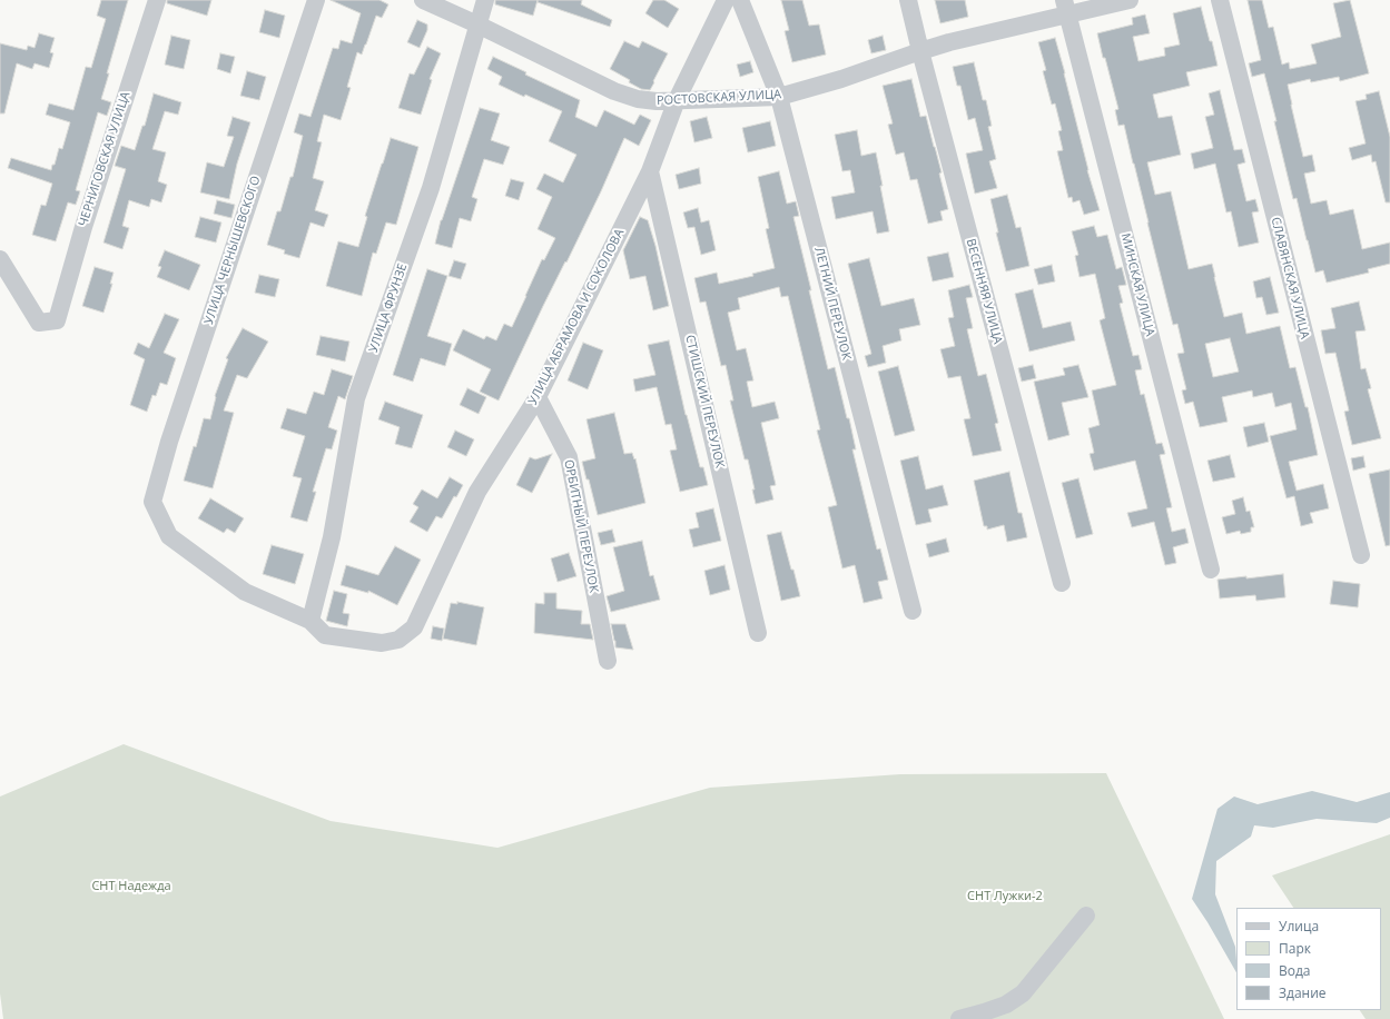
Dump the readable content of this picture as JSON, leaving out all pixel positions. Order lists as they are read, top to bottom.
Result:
{
  "streets": {
    "street": [
      "РОСТОВСКАЯ УЛИЦА",
      "ЧЕРНИГОВСКАЯ УЛИЦА",
      "УЛИЦА ЧЕРНЫШЕВСКОГО",
      "СЛАВЯНСКАЯ УЛИЦА",
      "МИНСКАЯ УЛИЦА",
      "ВЕСЕННЯЯ УЛИЦА",
      "ЛЕТНИЙ ПЕРЕУЛОК",
      "УЛИЦА ФРУНЗЕ",
      "УЛИЦА АБРАМОВА И СОКОЛОВА",
      "СТИШСКИЙ ПЕРЕУЛОК",
      "ОРБИТНЫЙ ПЕРЕУЛОК"
    ]
  },
  "crossings": [
    ["РОСТОВСКАЯ УЛИЦА", "МИНСКАЯ УЛИЦА"],
    ["РОСТОВСКАЯ УЛИЦА", "ВЕСЕННЯЯ УЛИЦА"],
    ["РОСТОВСКАЯ УЛИЦА", "ЛЕТНИЙ ПЕРЕУЛОК"],
    ["РОСТОВСКАЯ УЛИЦА", "УЛИЦА ФРУНЗЕ"],
    ["РОСТОВСКАЯ УЛИЦА", "УЛИЦА АБРАМОВА И СОКОЛОВА"],
    ["УЛИЦА ЧЕРНЫШЕВСКОГО", "УЛИЦА ФРУНЗЕ"],
    ["УЛИЦА ЧЕРНЫШЕВСКОГО", "УЛИЦА АБРАМОВА И СОКОЛОВА"],
    ["УЛИЦА ФРУНЗЕ", "УЛИЦА АБРАМОВА И СОКОЛОВА"],
    ["УЛИЦА АБРАМОВА И СОКОЛОВА", "СТИШСКИЙ ПЕРЕУЛОК"],
    ["УЛИЦА АБРАМОВА И СОКОЛОВА", "ОРБИТНЫЙ ПЕРЕУЛОК"]
  ],
  "parks": ["СНТ Надежда", "СНТ Лужки-2"],
  "legend": [
    "Улица",
    "Парк",
    "Вода",
    "Здание"
  ]
}
